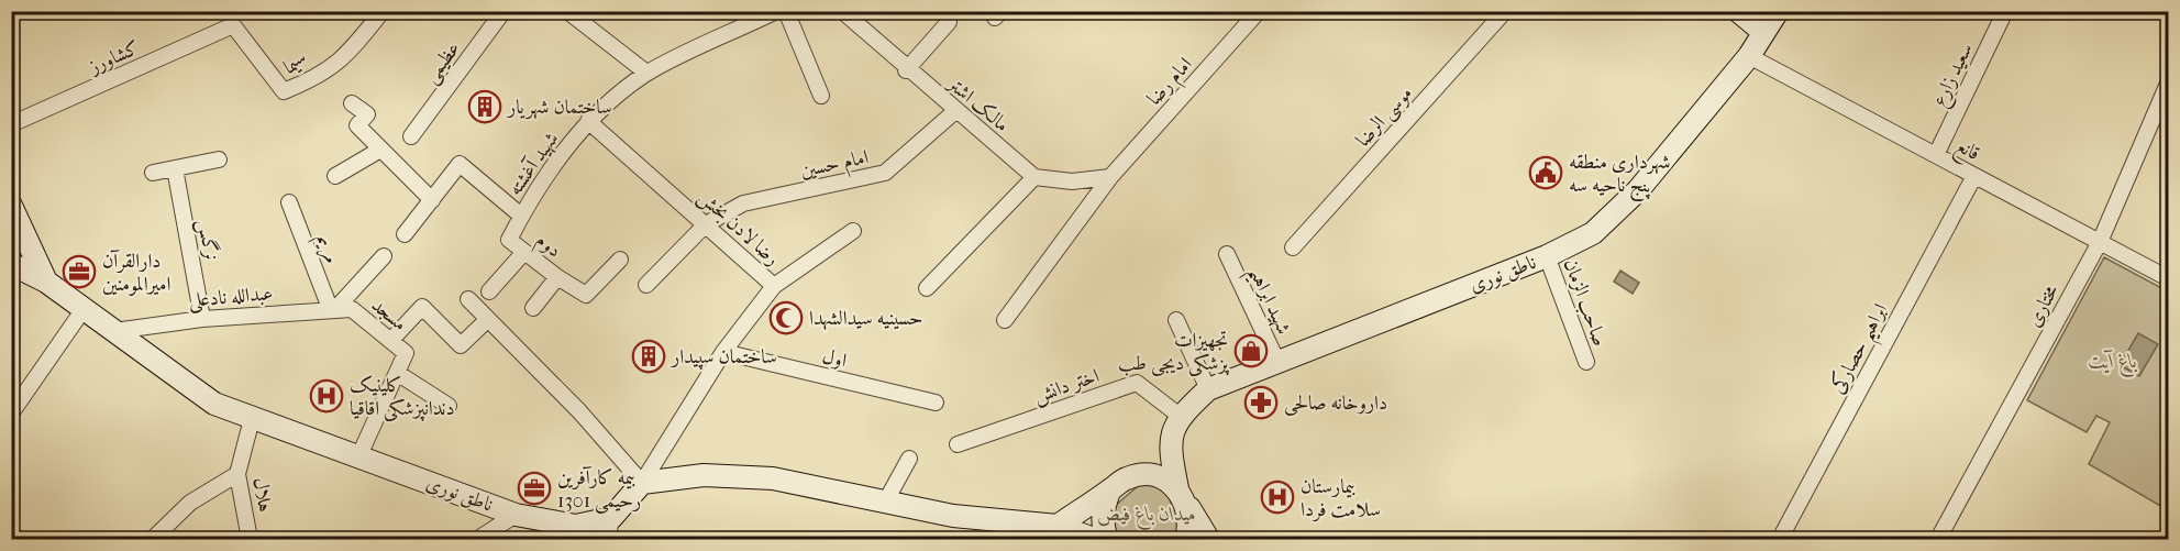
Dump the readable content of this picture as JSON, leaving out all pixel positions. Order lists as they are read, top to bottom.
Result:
{
  "streets": {
    "street": [
      "کشاورز",
      "عظیمی",
      "سیما",
      "سعید زارع",
      "امام رضا",
      "مالک اشتر",
      "موسی الرضا",
      "قانع",
      "شهید آغشته",
      "امام حسین",
      "رضا لادن بخش",
      "نرگس",
      "دوم",
      "مریم",
      "ناطق نوری",
      "عبدالله نادعلی",
      "شهید ابراهیم",
      "صاحب الزمان",
      "مختاری",
      "مسجد",
      "ابراهیم حصارکی",
      "اول",
      "اختر دانش",
      "هلال"
    ]
  },
  "crossings": [
    ["کشاورز", "سیما"],
    ["سعید زارع", "قانع"],
    ["مالک اشتر", "امام حسین"],
    ["قانع", "ناطق نوری"],
    ["قانع", "مختاری"],
    ["قانع", "ابراهیم حصارکی"],
    ["شهید آغشته", "رضا لادن بخش"],
    ["شهید آغشته", "دوم"],
    ["امام حسین", "رضا لادن بخش"],
    ["رضا لادن بخش", "ناطق نوری"],
    ["رضا لادن بخش", "اول"],
    ["نرگس", "عبدالله نادعلی"],
    ["مریم", "عبدالله نادعلی"],
    ["مریم", "مسجد"],
    ["ناطق نوری", "عبدالله نادعلی"],
    ["ناطق نوری", "شهید ابراهیم"],
    ["ناطق نوری", "صاحب الزمان"],
    ["ناطق نوری", "مسجد"],
    ["ناطق نوری", "اختر دانش"],
    ["ناطق نوری", "هلال"],
    ["عبدالله نادعلی", "مسجد"]
  ],
  "parks": ["باغ آیت", "میدان باغ فیض"],
  "places": {
    "building": ["ساختمان شهریار", "ساختمان سپیدار"],
    "public building": ["شهرداری منطقه پنج ناحیه سه"],
    "office": ["دارالقرآن امیرالمومنین", "بیمه کارآفرین 1301 رحیمی"],
    "mosque": ["حسینیه سیدالشهدا"],
    "shop": ["تجهیزات پزشکی دیجی طب"],
    "hospital": ["کلینیک دندانپزشکی اقاقیا", "بیمارستان سلامت فردا"],
    "pharmacy": ["داروخانه صالحی"]
  }
}
